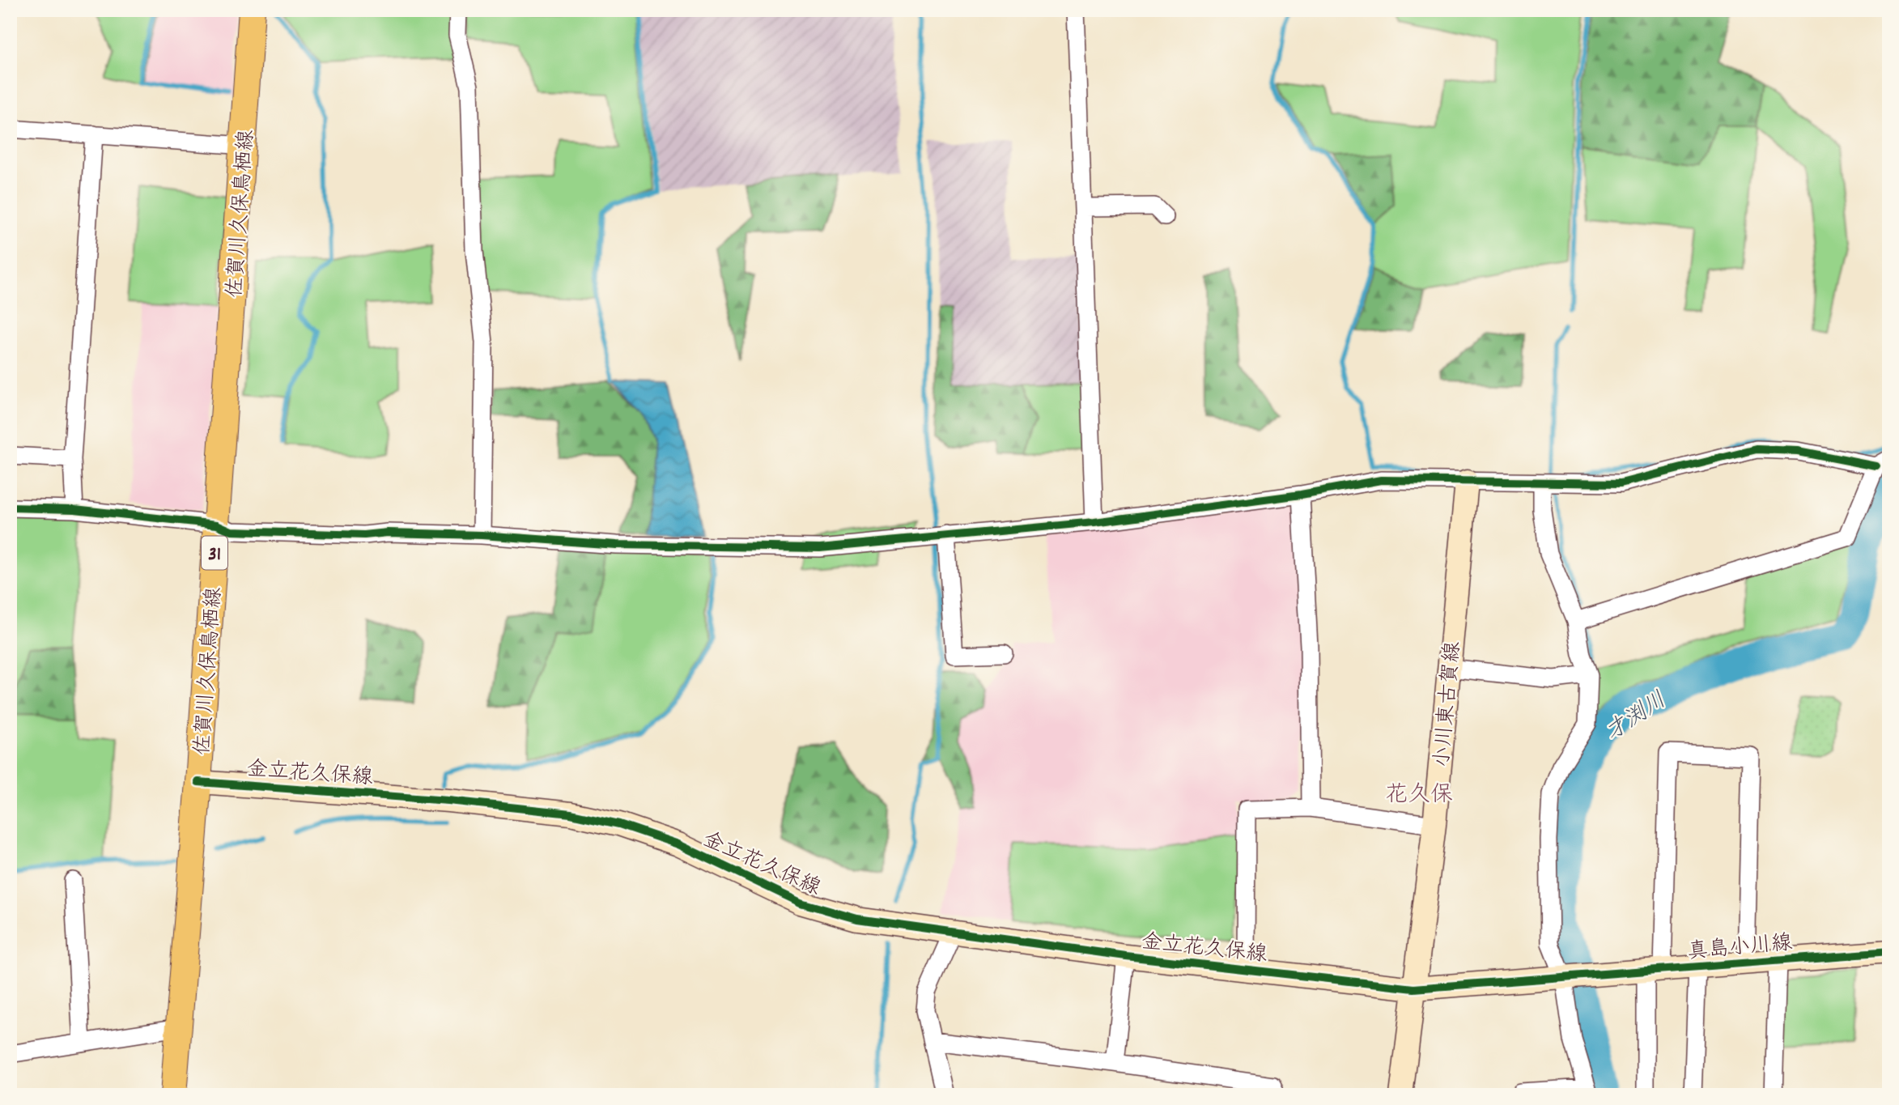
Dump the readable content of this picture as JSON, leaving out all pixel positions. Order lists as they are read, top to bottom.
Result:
{
  "streets": {
    "main road": ["佐賀川久保鳥栖線", "31"],
    "street": ["小川東古賀線", "金立花久保線", "真島小川線"]
  },
  "crossings": [
    ["佐賀川久保鳥栖線", "金立花久保線"],
    ["小川東古賀線", "金立花久保線"]
  ],
  "districts": ["花久保"],
  "water": ["才渕川"]
}
